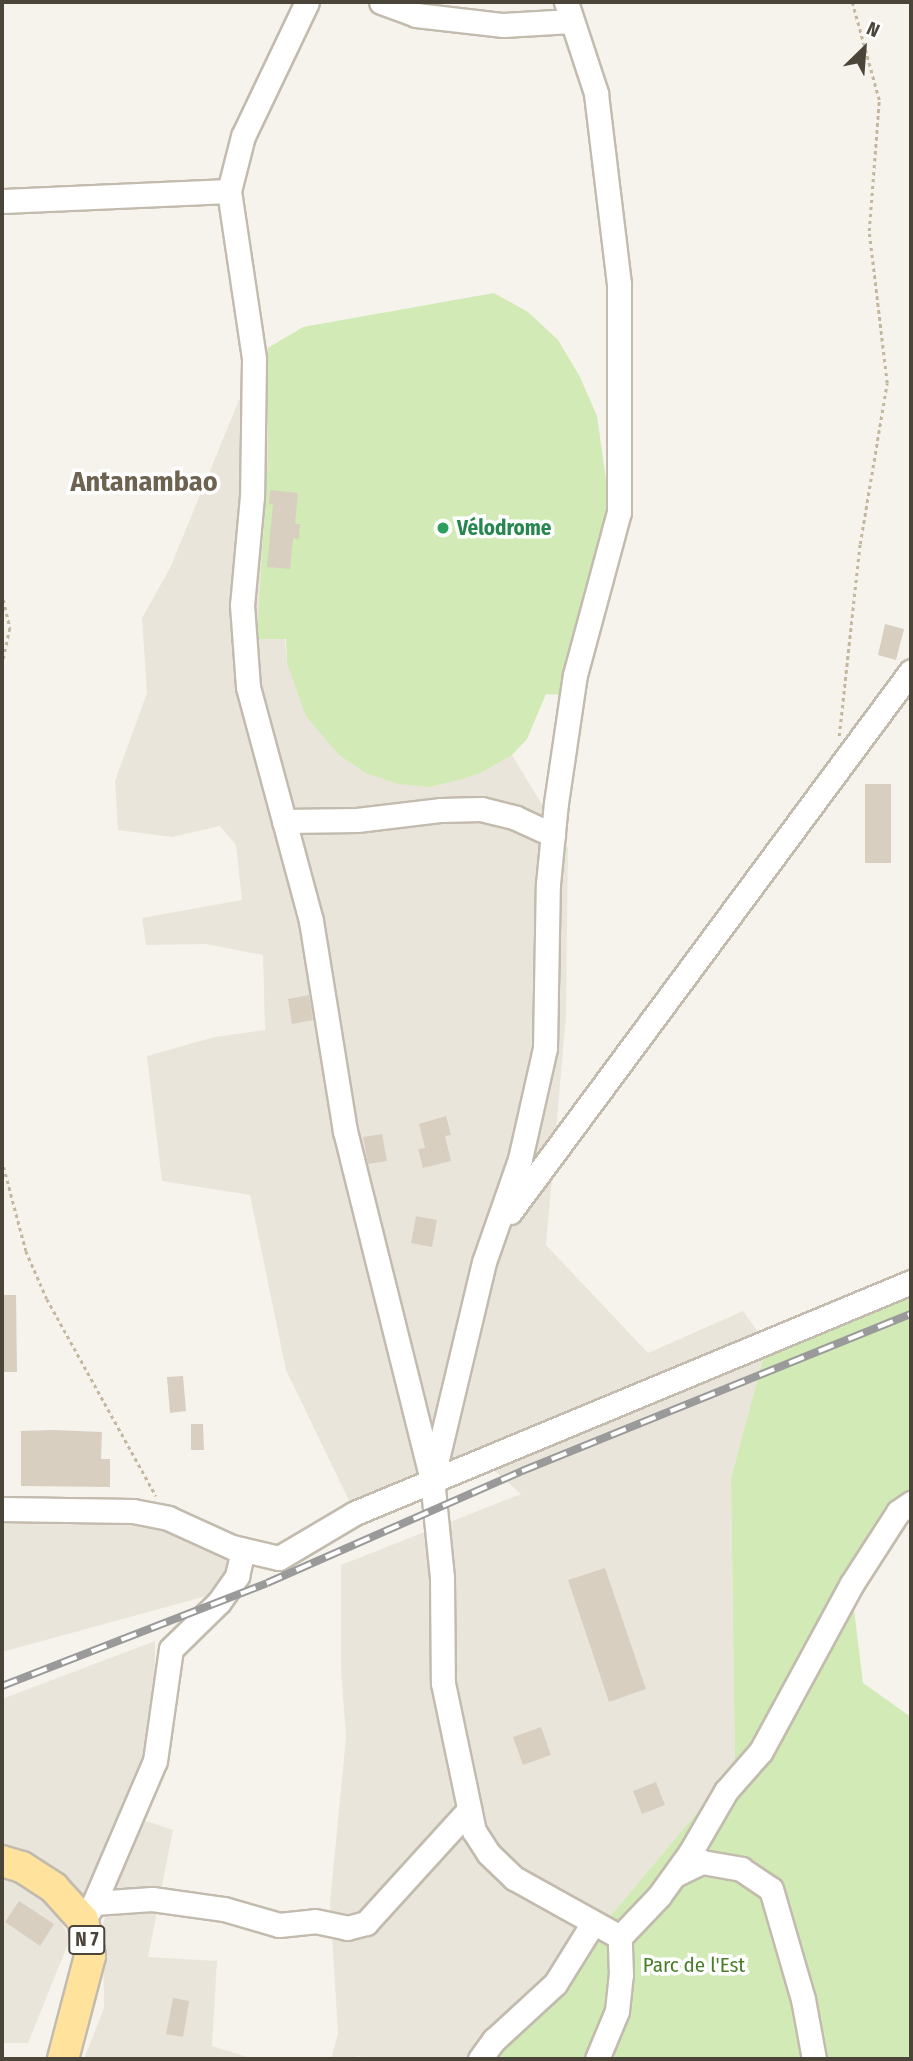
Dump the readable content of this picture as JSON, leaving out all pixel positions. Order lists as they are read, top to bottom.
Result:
{
  "streets": {
    "main road": ["N 7"]
  },
  "districts": ["Antanambao"],
  "parks": ["Parc de l'Est"],
  "places": ["Vélodrome"],
  "north": "top right"
}
